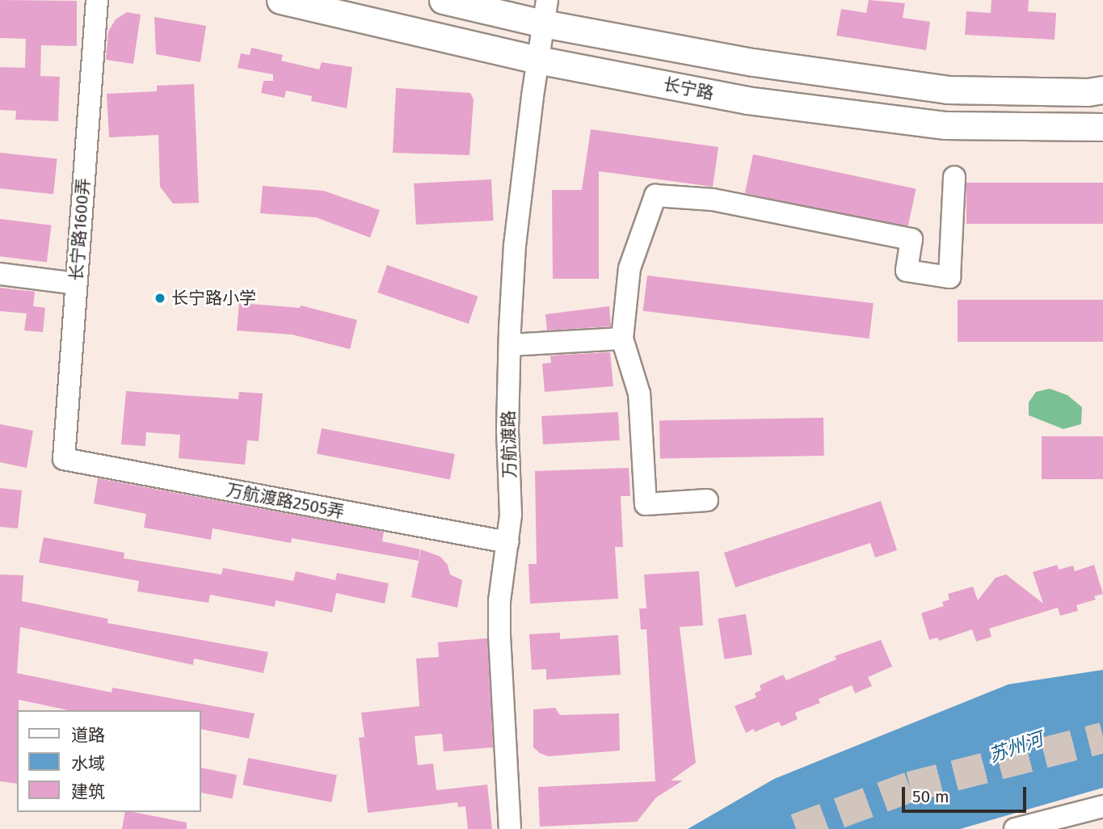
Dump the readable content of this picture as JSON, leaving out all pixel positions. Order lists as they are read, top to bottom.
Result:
{
  "streets": {
    "main road": ["长宁路"],
    "street": ["长宁路1600弄", "万航渡路", "万航渡路2505弄"]
  },
  "crossings": [
    ["长宁路", "万航渡路"],
    ["长宁路1600弄", "万航渡路2505弄"],
    ["万航渡路", "万航渡路2505弄"]
  ],
  "water": ["苏州河"],
  "places": ["长宁路小学"],
  "legend": ["道路", "水域", "建筑"],
  "scale_bar": "50 m"
}
